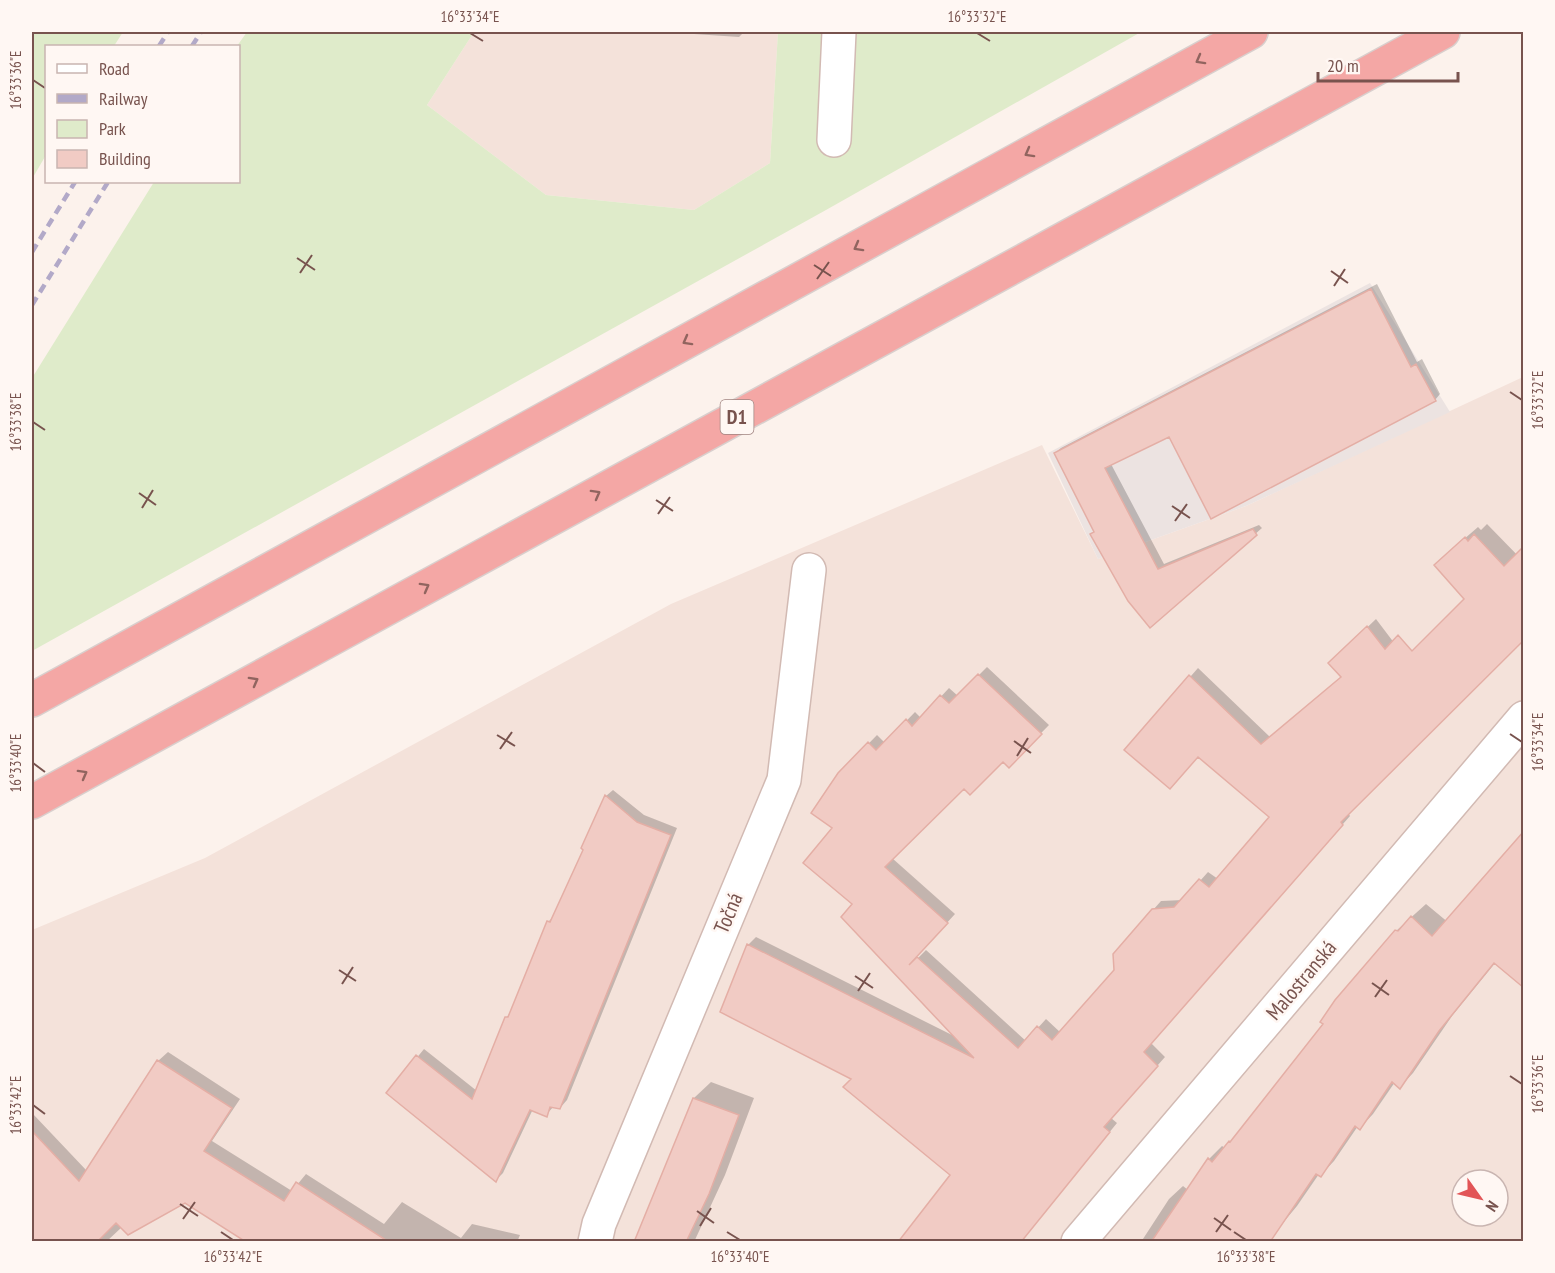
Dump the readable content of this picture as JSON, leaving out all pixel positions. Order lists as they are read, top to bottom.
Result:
{
  "streets": {
    "highway": ["D1"],
    "street": ["Točná", "Malostranská"]
  },
  "legend": [
    "Road",
    "Railway",
    "Park",
    "Building"
  ],
  "scale_bar": "20 m",
  "north": "bottom right",
  "coordinates": [
    "16°33'34\"E",
    "16°33'32\"E",
    "16°33'36\"E",
    "16°33'38\"E",
    "16°33'40\"E",
    "16°33'42\"E"
  ]
}
